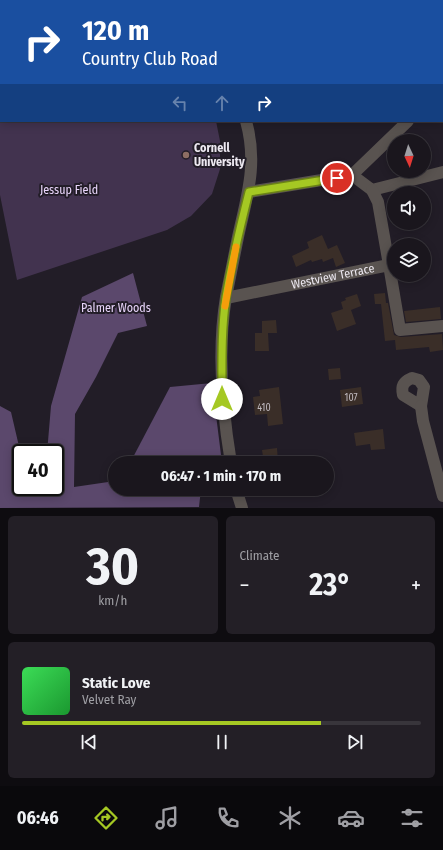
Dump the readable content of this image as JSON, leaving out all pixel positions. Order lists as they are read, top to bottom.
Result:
{
  "streets": {
    "street": ["Westview Terrace"]
  },
  "parks": ["Jessup Field", "Palmer Woods"],
  "places": ["Cornell University"],
  "house_numbers": ["107", "410"],
  "north": "bottom",
  "page": {
    "turn": ["120 m", "Country Club Road"],
    "limit": "40",
    "trip": "06:47 · 1 min · 170 m",
    "tile": [
      ["30", "km/h"],
      "Climate"
    ],
    "heat": ["−", "23°", "+"],
    "song": ["Static Love", "Velvet Ray"],
    "tabs": "06:46"
  }
}
